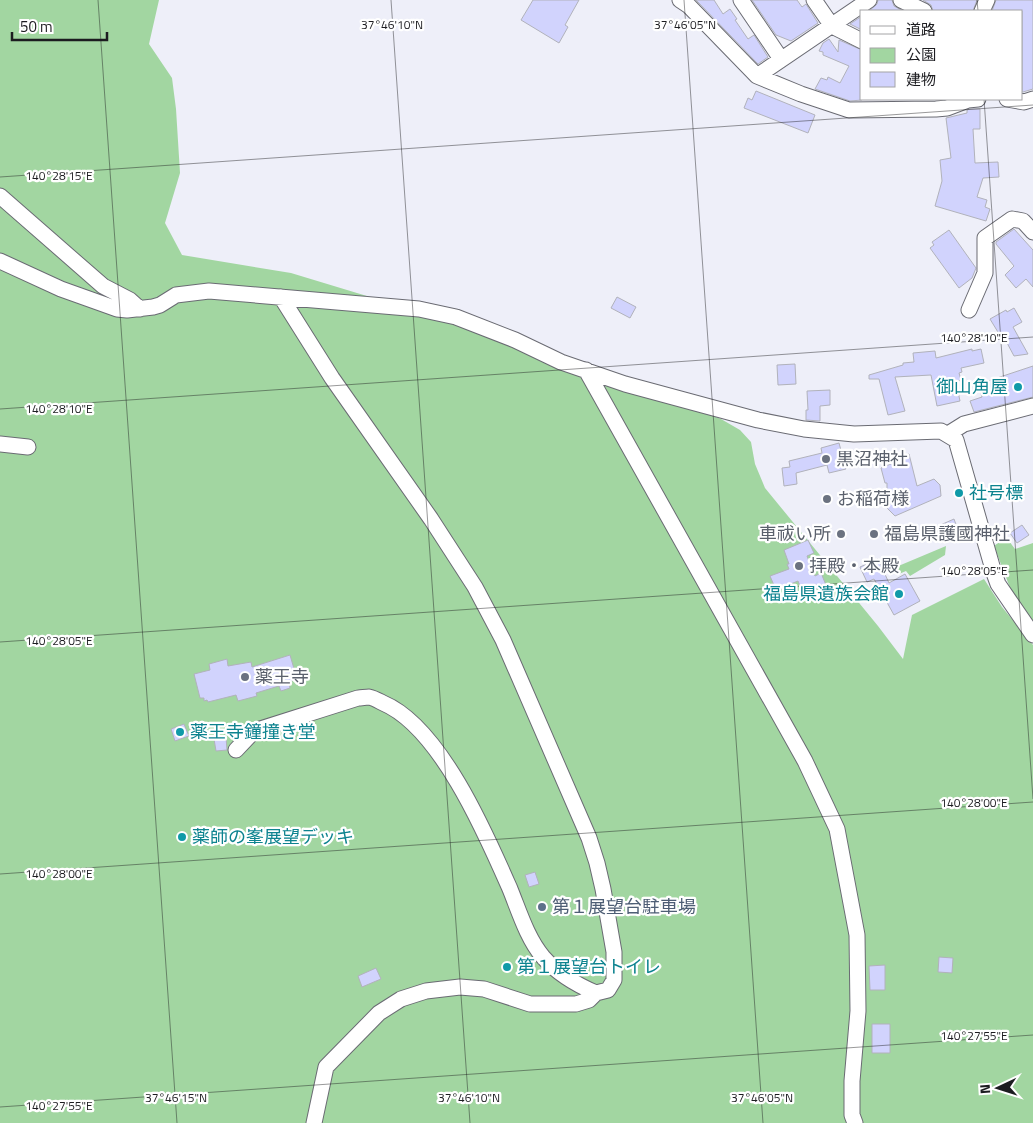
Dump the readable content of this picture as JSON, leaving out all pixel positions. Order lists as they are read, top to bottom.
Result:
{
  "places": [
    "御山角屋",
    "黒沼神社",
    "社号標",
    "お稲荷様",
    "車祓い所",
    "福島県護國神社",
    "拝殿・本殿",
    "福島県遺族会館",
    "薬王寺",
    "薬王寺鐘撞き堂",
    "薬師の峯展望デッキ",
    "第１展望台駐車場",
    "第１展望台トイレ"
  ],
  "legend": ["道路", "公園", "建物"],
  "scale_bar": "50 m",
  "north": "left",
  "coordinates": [
    "37°46'10\"N",
    "37°46'05\"N",
    "140°28'15\"E",
    "140°28'10\"E",
    "140°28'05\"E",
    "140°28'00\"E",
    "140°27'55\"E",
    "37°46'15\"N"
  ]
}
